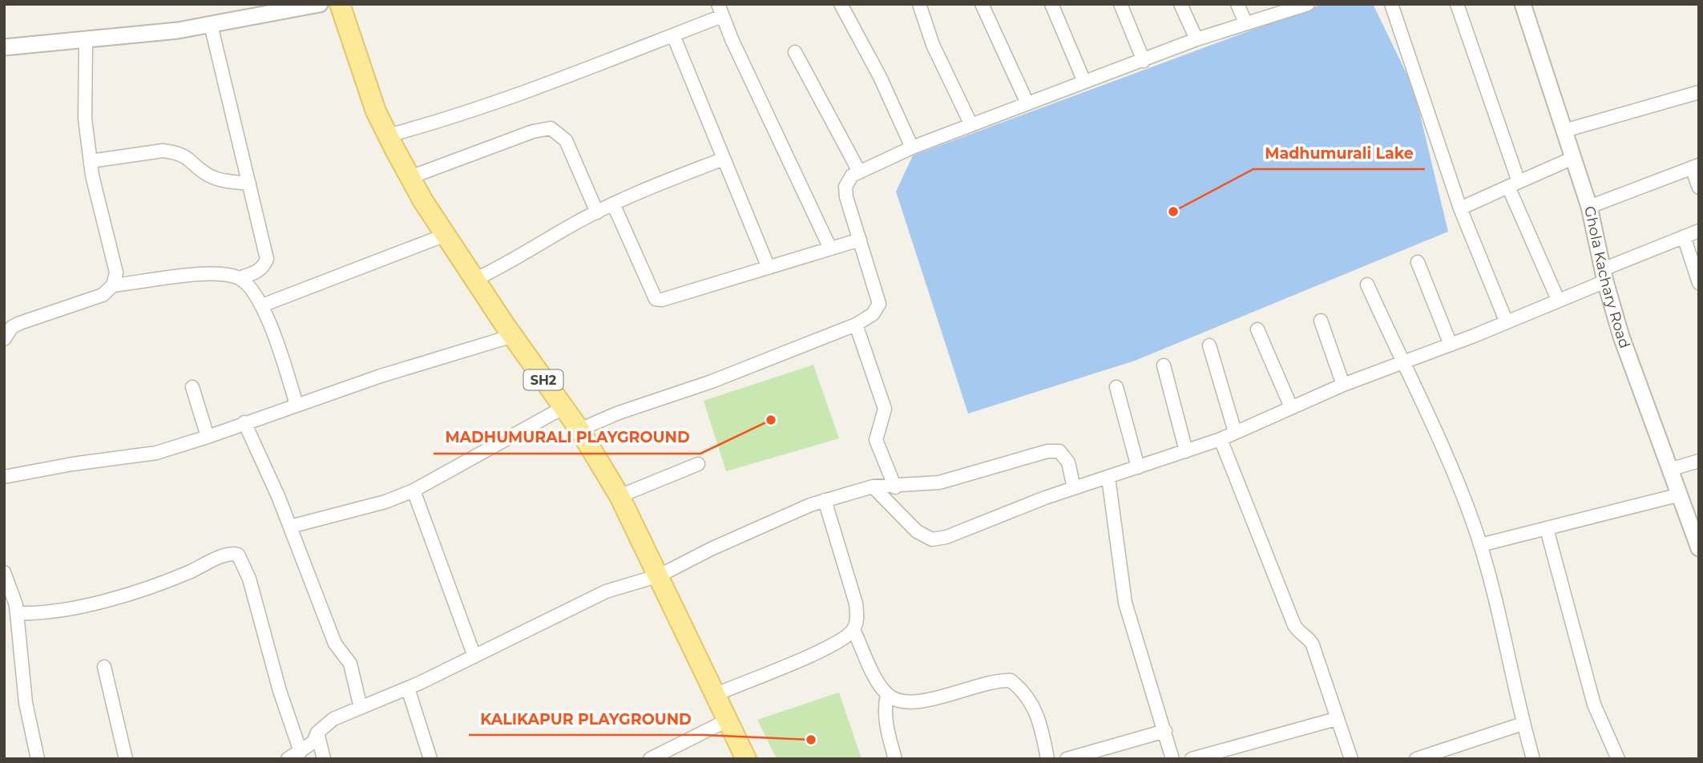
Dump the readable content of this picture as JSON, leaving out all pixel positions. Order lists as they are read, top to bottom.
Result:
{
  "streets": {
    "main road": ["SH2"],
    "street": ["Ghola Kachary Road"]
  },
  "places": ["Madhumurali Lake", "MADHUMURALI PLAYGROUND", "KALIKAPUR PLAYGROUND"]
}
